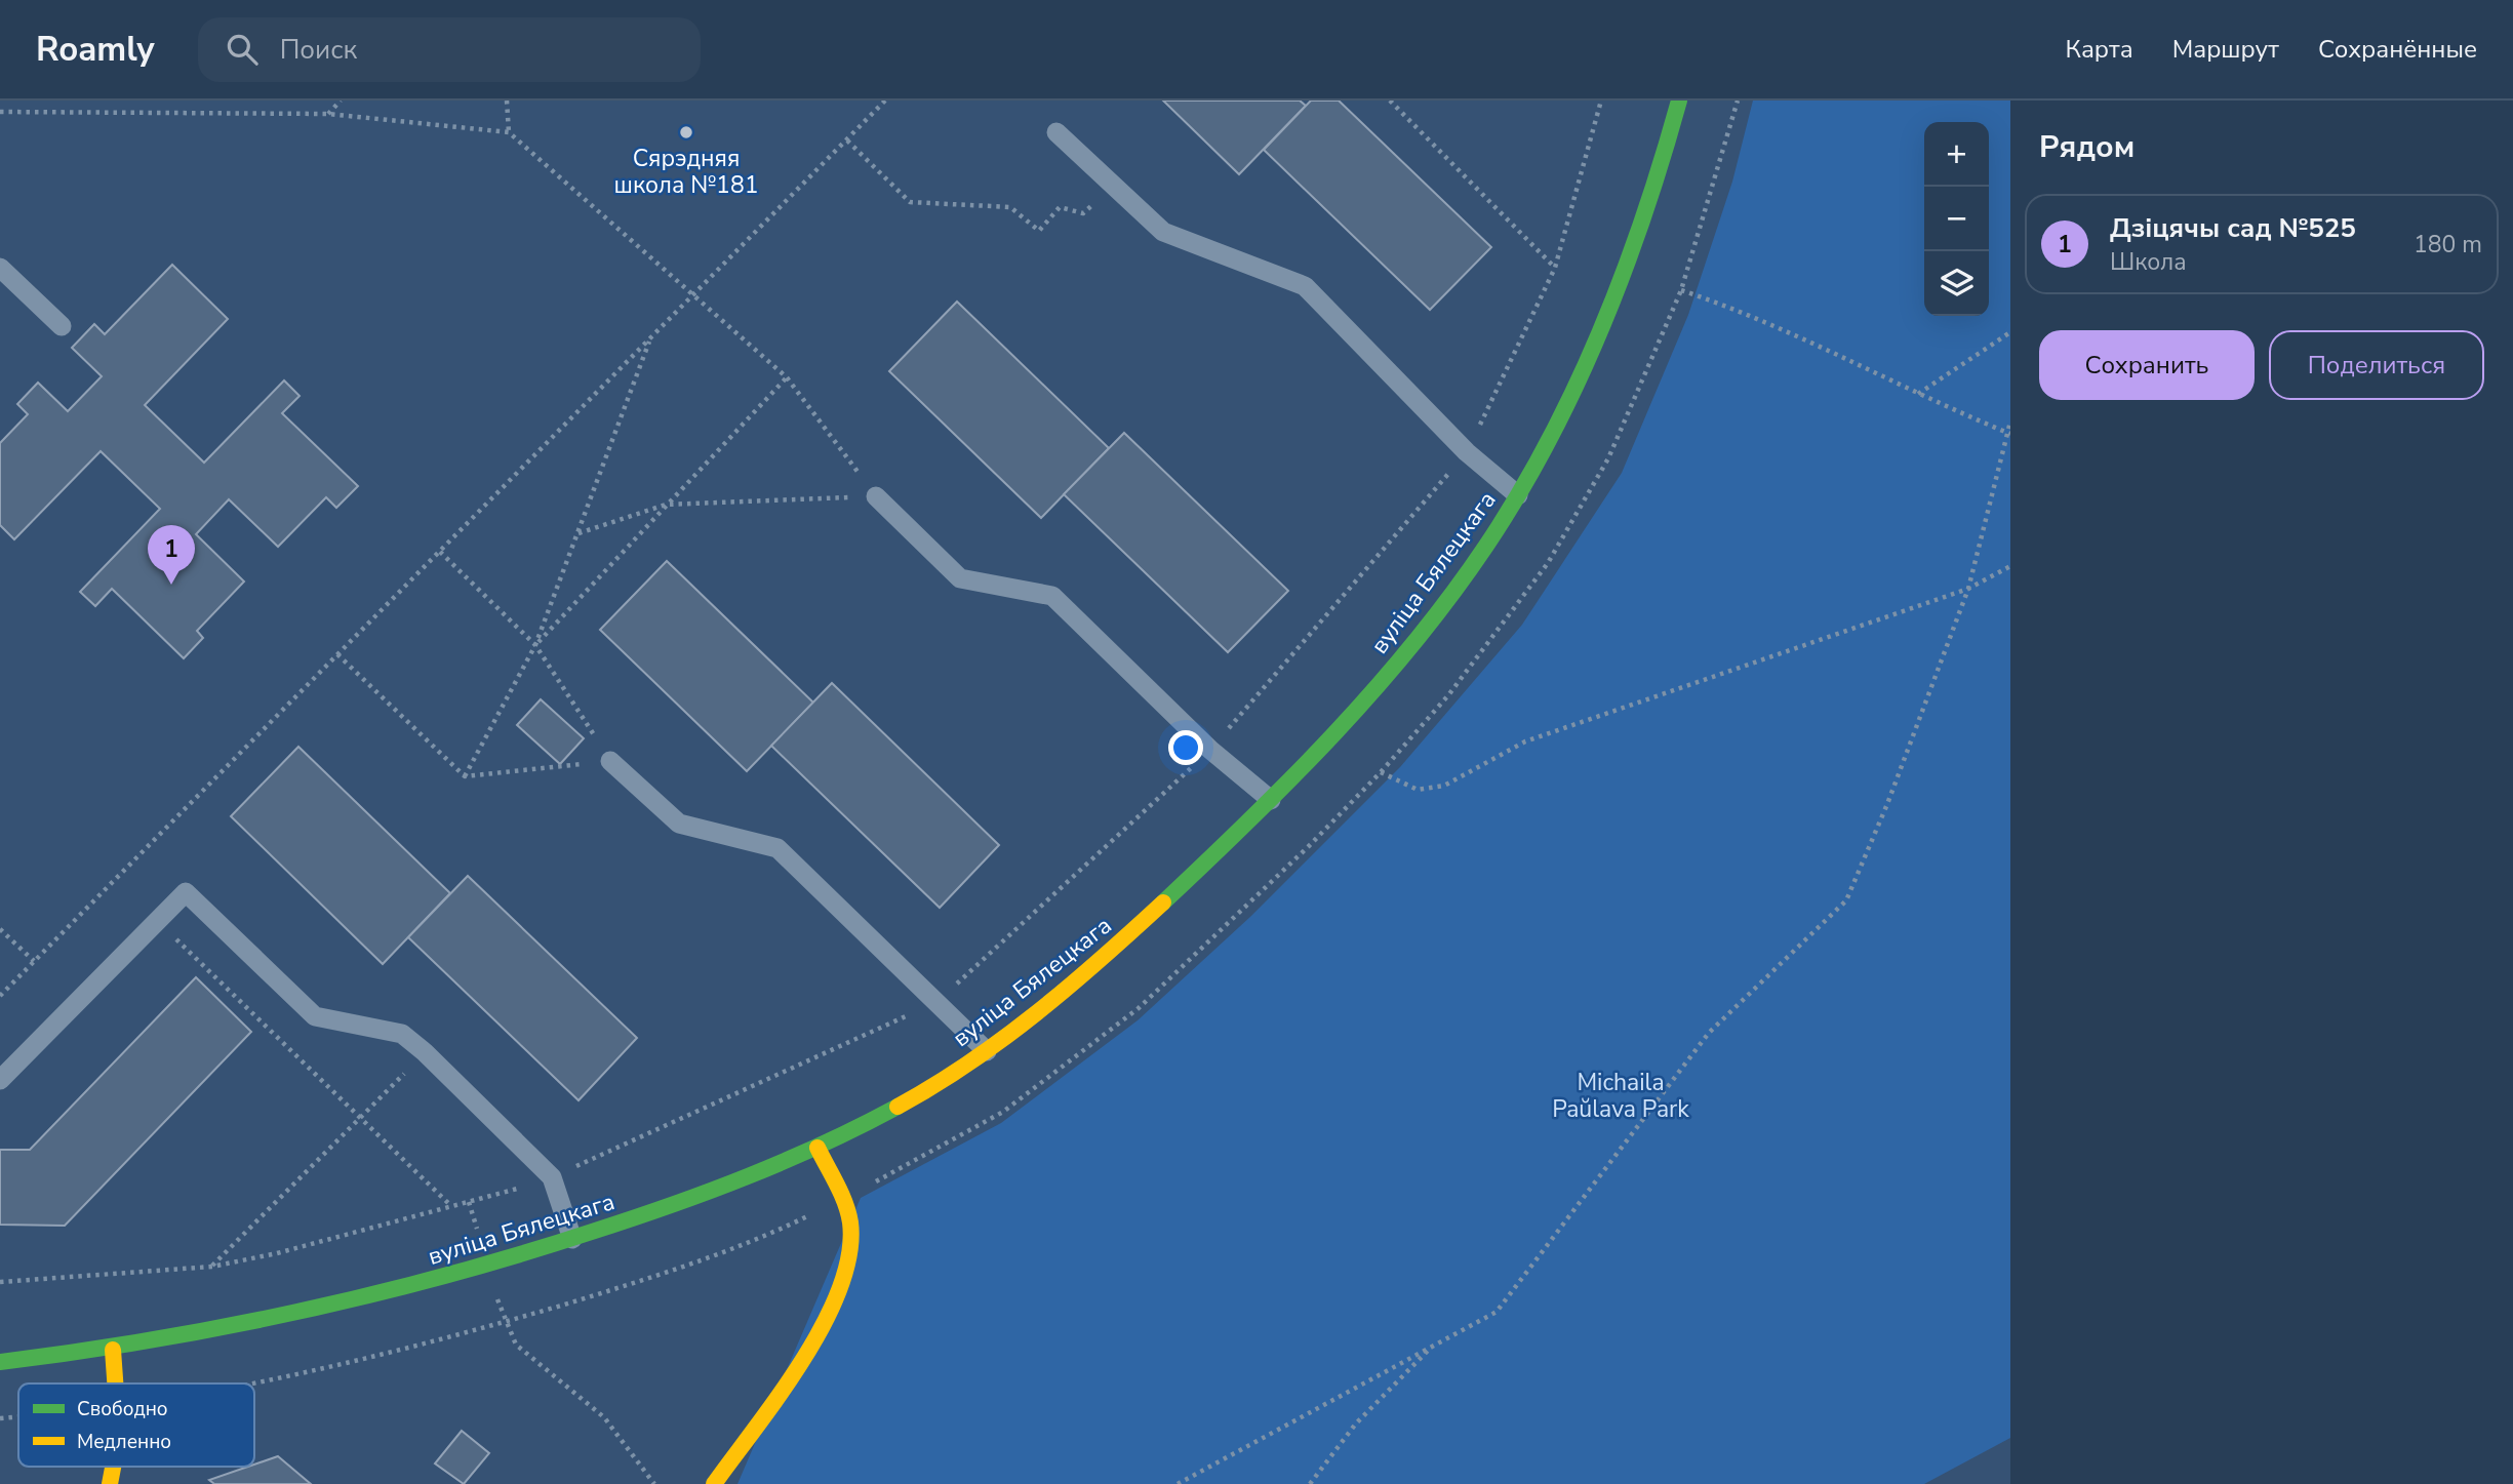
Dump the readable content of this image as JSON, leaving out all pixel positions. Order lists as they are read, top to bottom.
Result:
{
  "streets": {
    "street": ["вуліца Бялецкага"]
  },
  "parks": ["Michaila Paŭlava Park"],
  "places": ["Сярэдняя школа №181"],
  "legend": ["Свободно", "Медленно"],
  "page": {
    "header": "Roamly",
    "search": "Поиск",
    "nav": ["Карта", "Маршрут", "Сохранённые"],
    "heading": "Рядом",
    "map_buttons": ["+", "−"],
    "list": [
      {
        "mark": "1",
        "name": "Дзіцячы сад №525",
        "note": "Школа",
        "value": "180 m"
      }
    ],
    "buttons": ["Сохранить", "Поделиться"],
    "pins": "1"
  }
}
